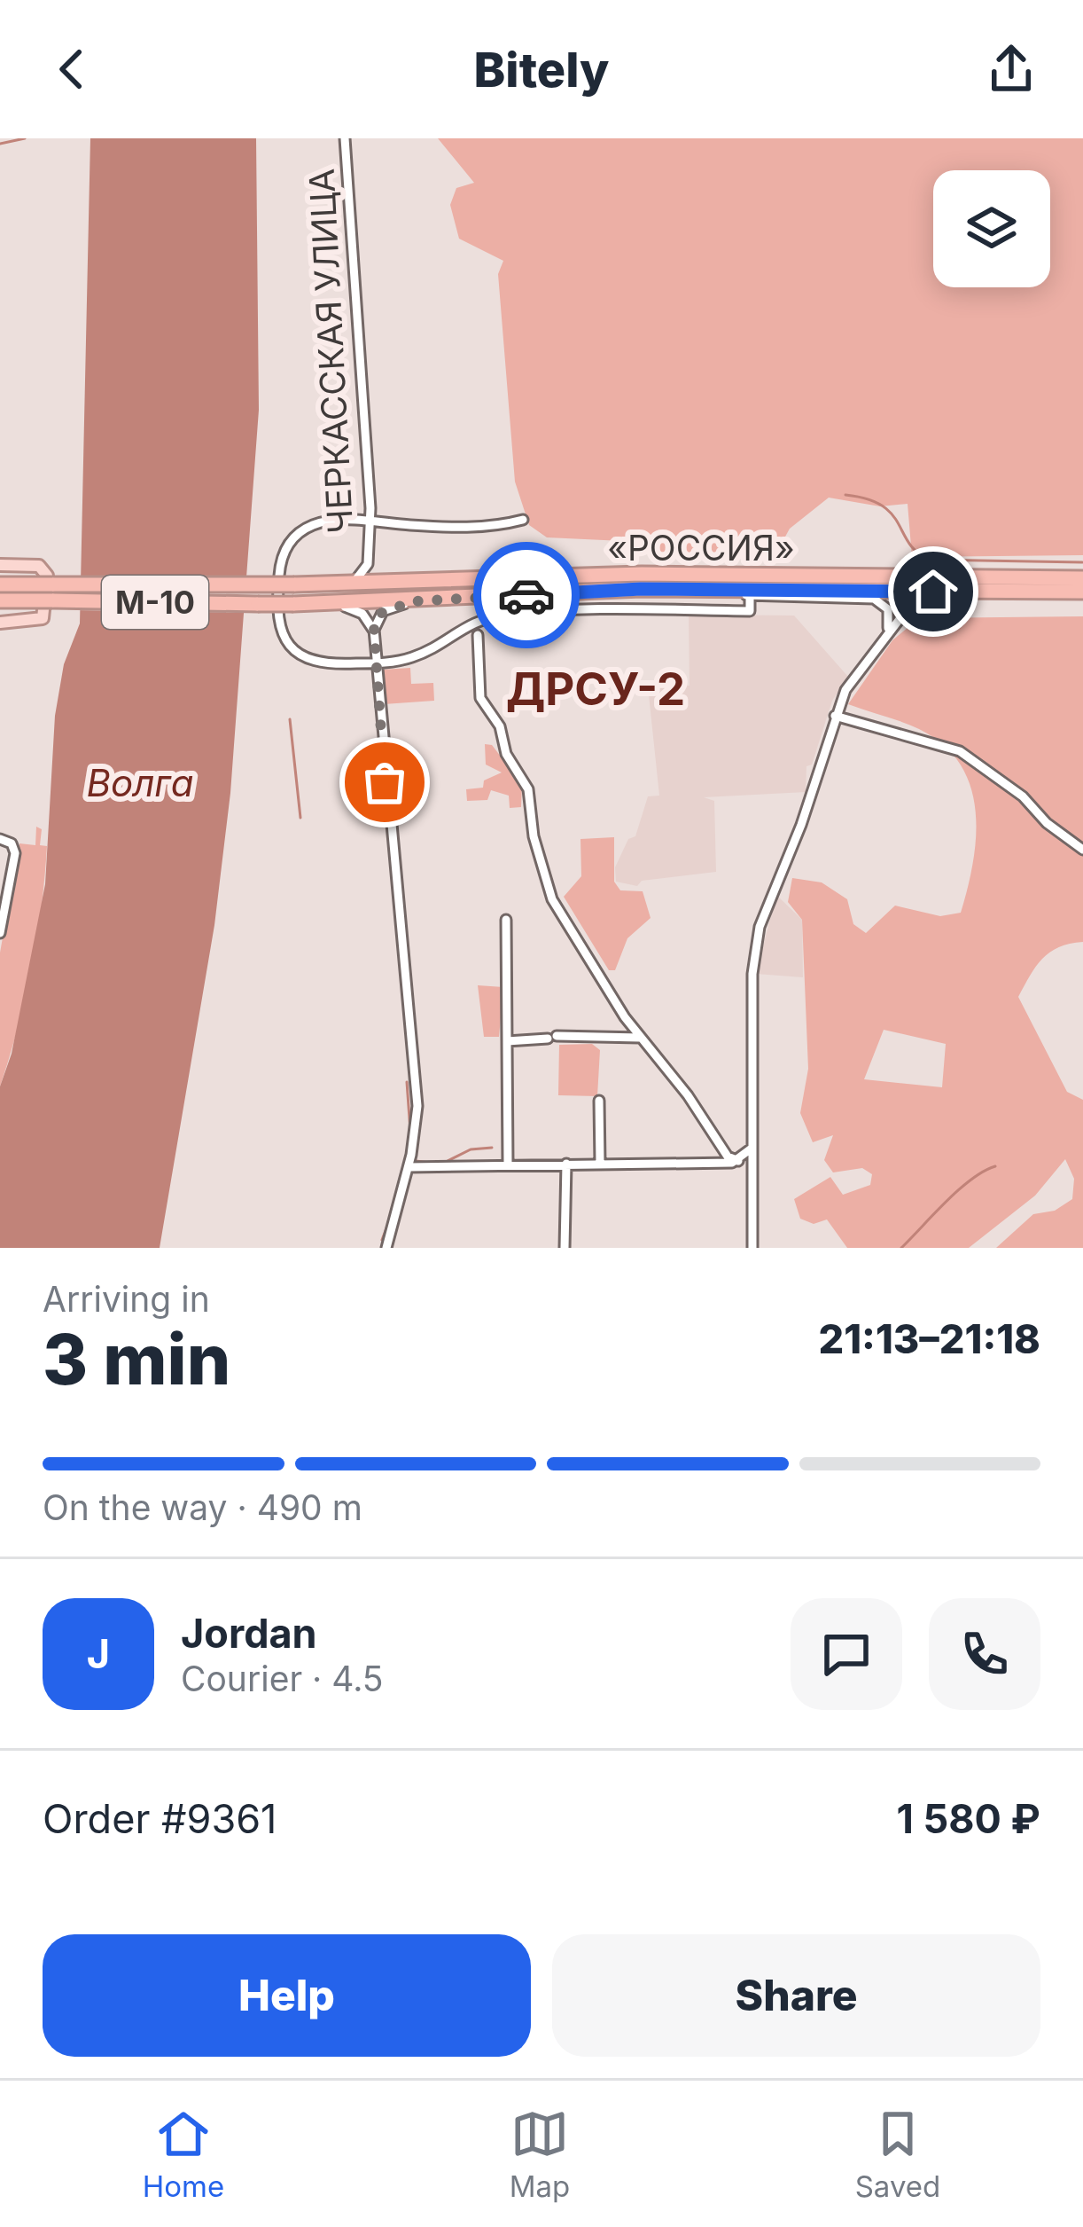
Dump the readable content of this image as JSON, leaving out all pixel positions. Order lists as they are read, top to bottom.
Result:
{
  "streets": {
    "highway": ["«РОССИЯ»", "М-10"],
    "street": ["ЧЕРКАССКАЯ УЛИЦА"]
  },
  "crossings": [
    ["ЧЕРКАССКАЯ УЛИЦА", "«РОССИЯ»"],
    ["«РОССИЯ»", "М-10"]
  ],
  "districts": ["ДРСУ-2"],
  "water": ["Волга"],
  "page": {
    "header": "Bitely",
    "heading": ["3 min", "Arriving in", "21:13–21:18"],
    "panel": [
      "Jordan",
      "Courier · 4.5",
      "Order #9361",
      "1 580 ₽"
    ],
    "bar": "On the way · 490 m",
    "round": "J",
    "buttons": ["Help", "Share"],
    "tabs": ["Home", "Map", "Saved"]
  }
}
